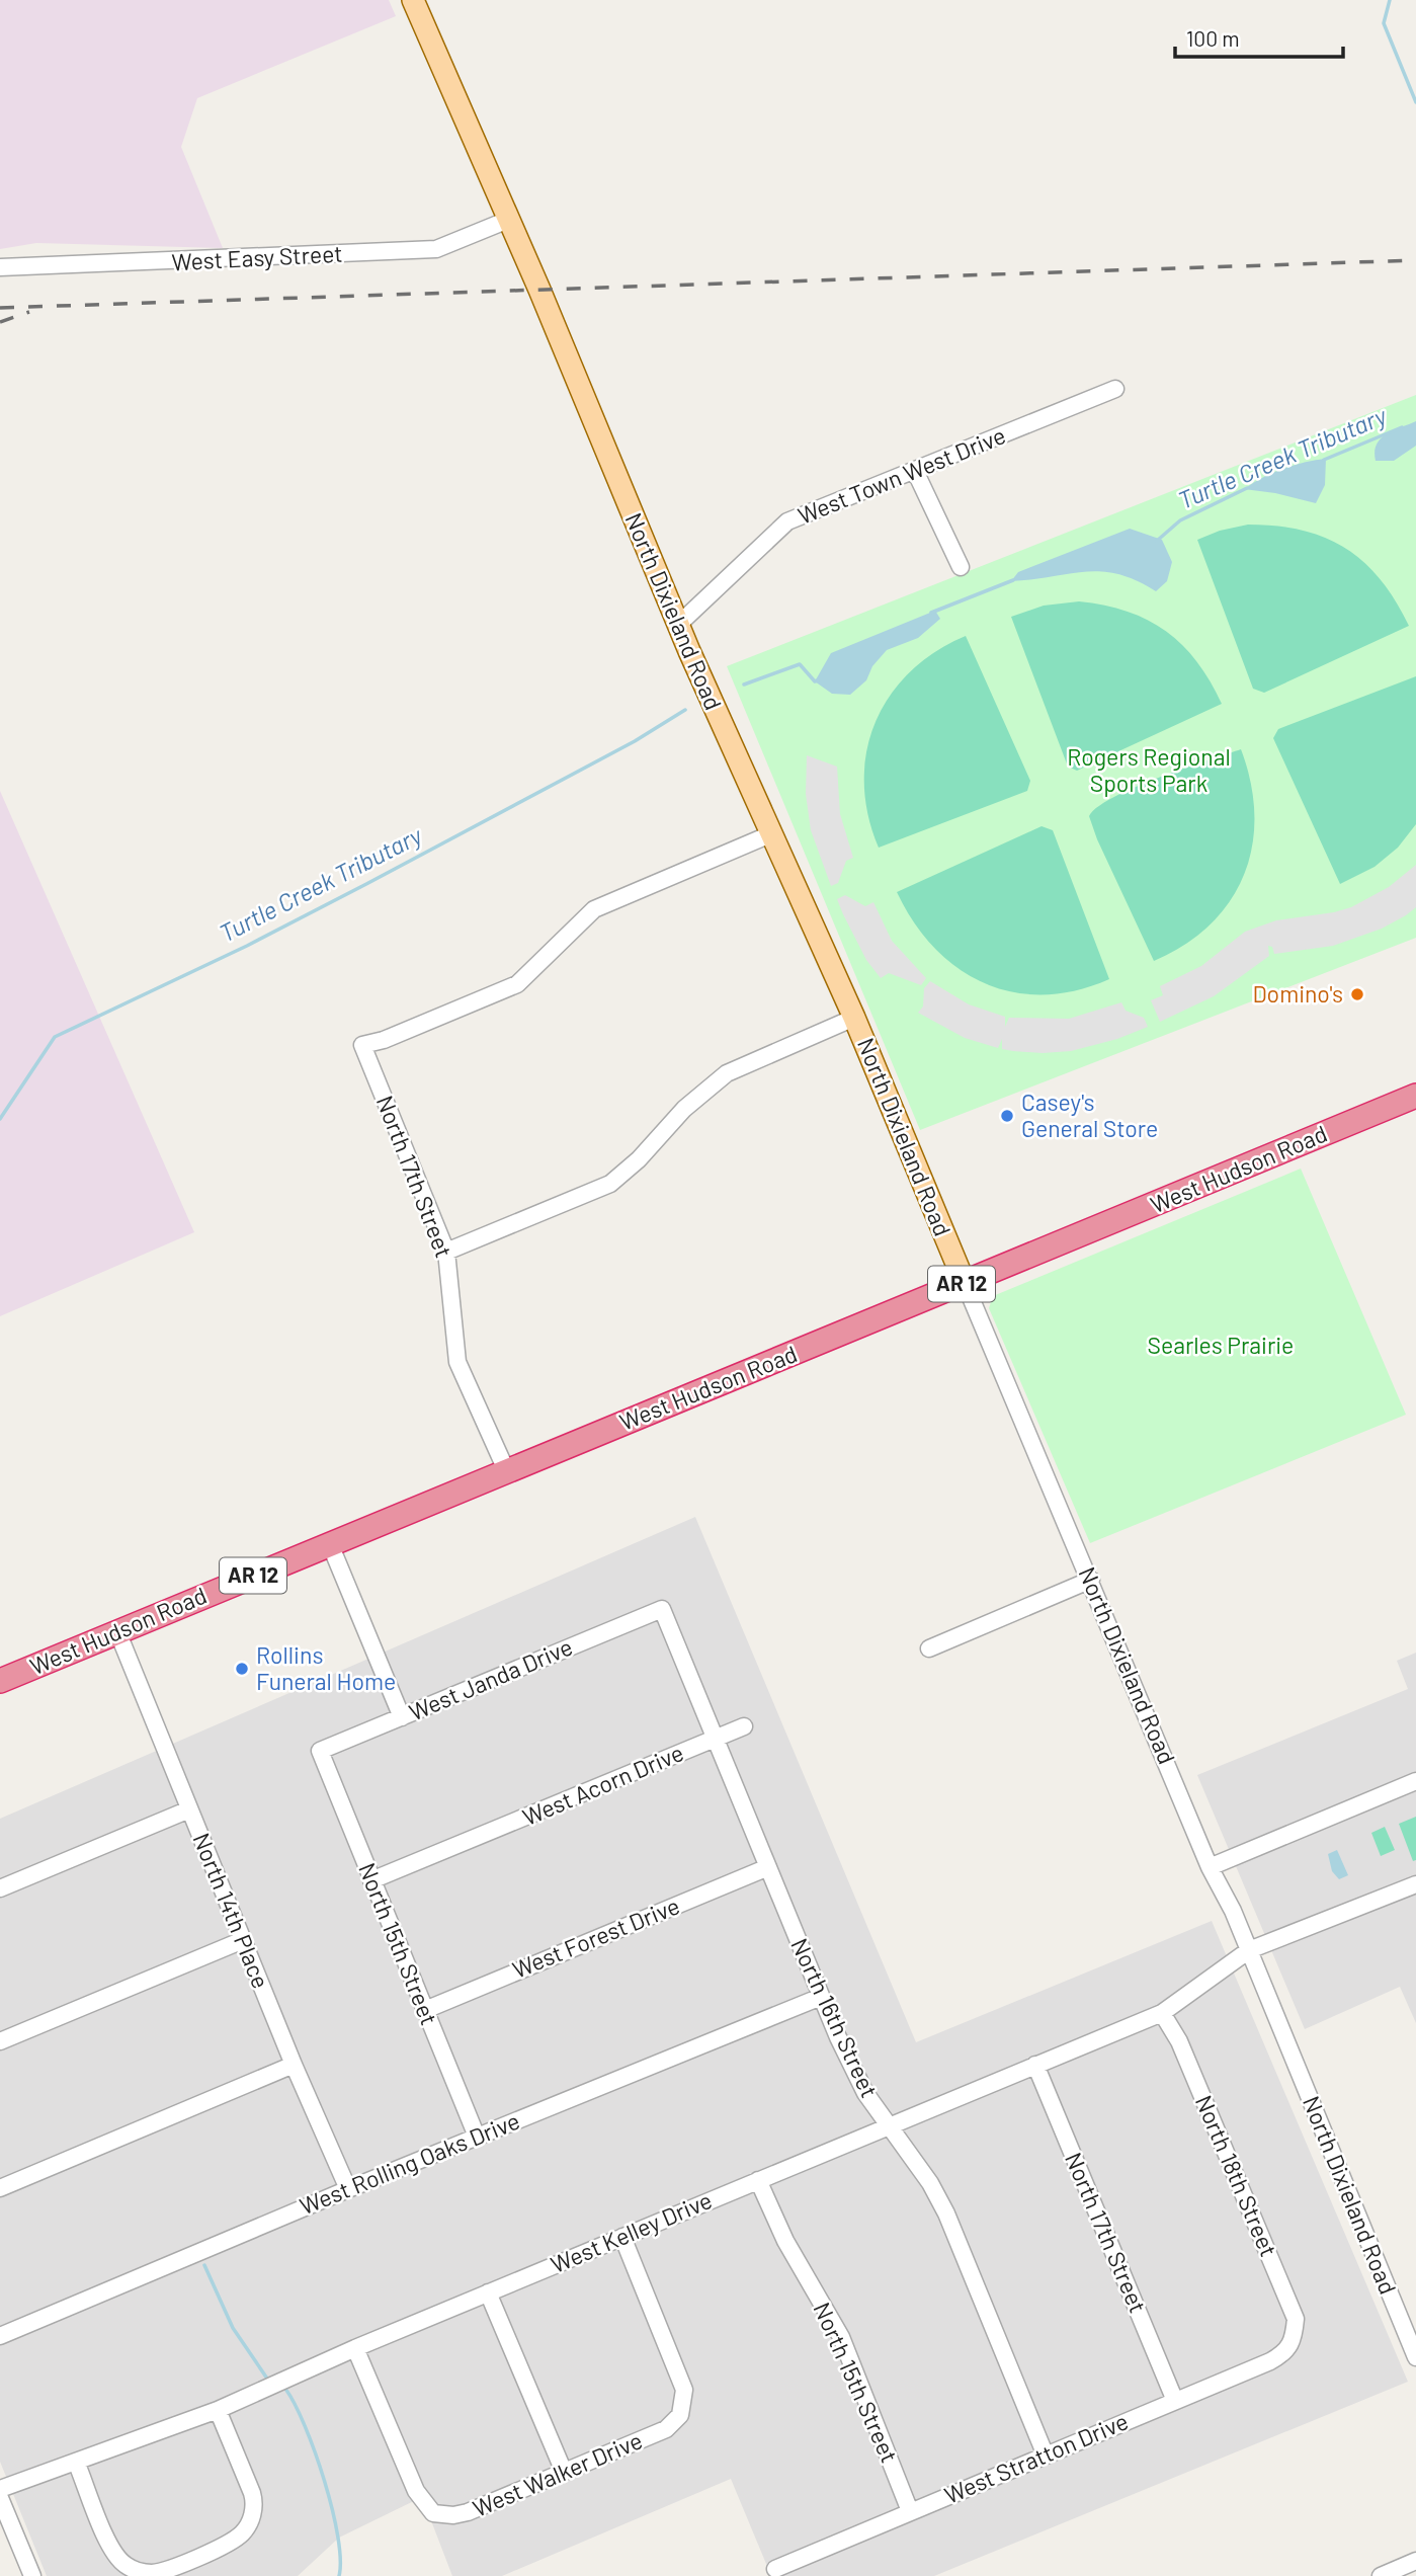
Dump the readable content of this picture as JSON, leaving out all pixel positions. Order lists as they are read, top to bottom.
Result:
{
  "streets": {
    "highway": ["West Hudson Road", "AR 12"],
    "main road": ["North Dixieland Road"],
    "street": [
      "West Easy Street",
      "West Town West Drive",
      "North 17th Street",
      "West Janda Drive",
      "West Acorn Drive",
      "North 14th Place",
      "West Forest Drive",
      "North 15th Street",
      "North 16th Street",
      "West Rolling Oaks Drive",
      "North 18th Street",
      "West Kelley Drive",
      "West Stratton Drive",
      "West Walker Drive"
    ]
  },
  "crossings": [
    ["West Easy Street", "North Dixieland Road"],
    ["West Town West Drive", "North Dixieland Road"],
    ["North Dixieland Road", "West Hudson Road"],
    ["North Dixieland Road", "North 17th Street"],
    ["North Dixieland Road", "West Kelley Drive"],
    ["West Hudson Road", "North 17th Street"],
    ["West Hudson Road", "North 14th Place"],
    ["North 17th Street", "West Kelley Drive"],
    ["North 17th Street", "West Stratton Drive"],
    ["West Janda Drive", "North 15th Street"],
    ["West Janda Drive", "North 16th Street"],
    ["West Acorn Drive", "North 15th Street"],
    ["West Acorn Drive", "North 16th Street"],
    ["North 14th Place", "West Rolling Oaks Drive"],
    ["West Forest Drive", "North 15th Street"],
    ["West Forest Drive", "North 16th Street"],
    ["North 15th Street", "West Rolling Oaks Drive"],
    ["North 15th Street", "West Kelley Drive"],
    ["North 15th Street", "West Stratton Drive"],
    ["North 16th Street", "West Rolling Oaks Drive"],
    ["North 16th Street", "West Kelley Drive"],
    ["North 16th Street", "West Stratton Drive"],
    ["North 18th Street", "West Kelley Drive"],
    ["North 18th Street", "West Stratton Drive"],
    ["West Kelley Drive", "West Walker Drive"]
  ],
  "water": ["Turtle Creek Tributary"],
  "parks": ["Rogers Regional Sports Park", "Searles Prairie"],
  "places": ["Domino's", "Casey's General Store", "Rollins Funeral Home"],
  "scale_bar": "100 m"
}
